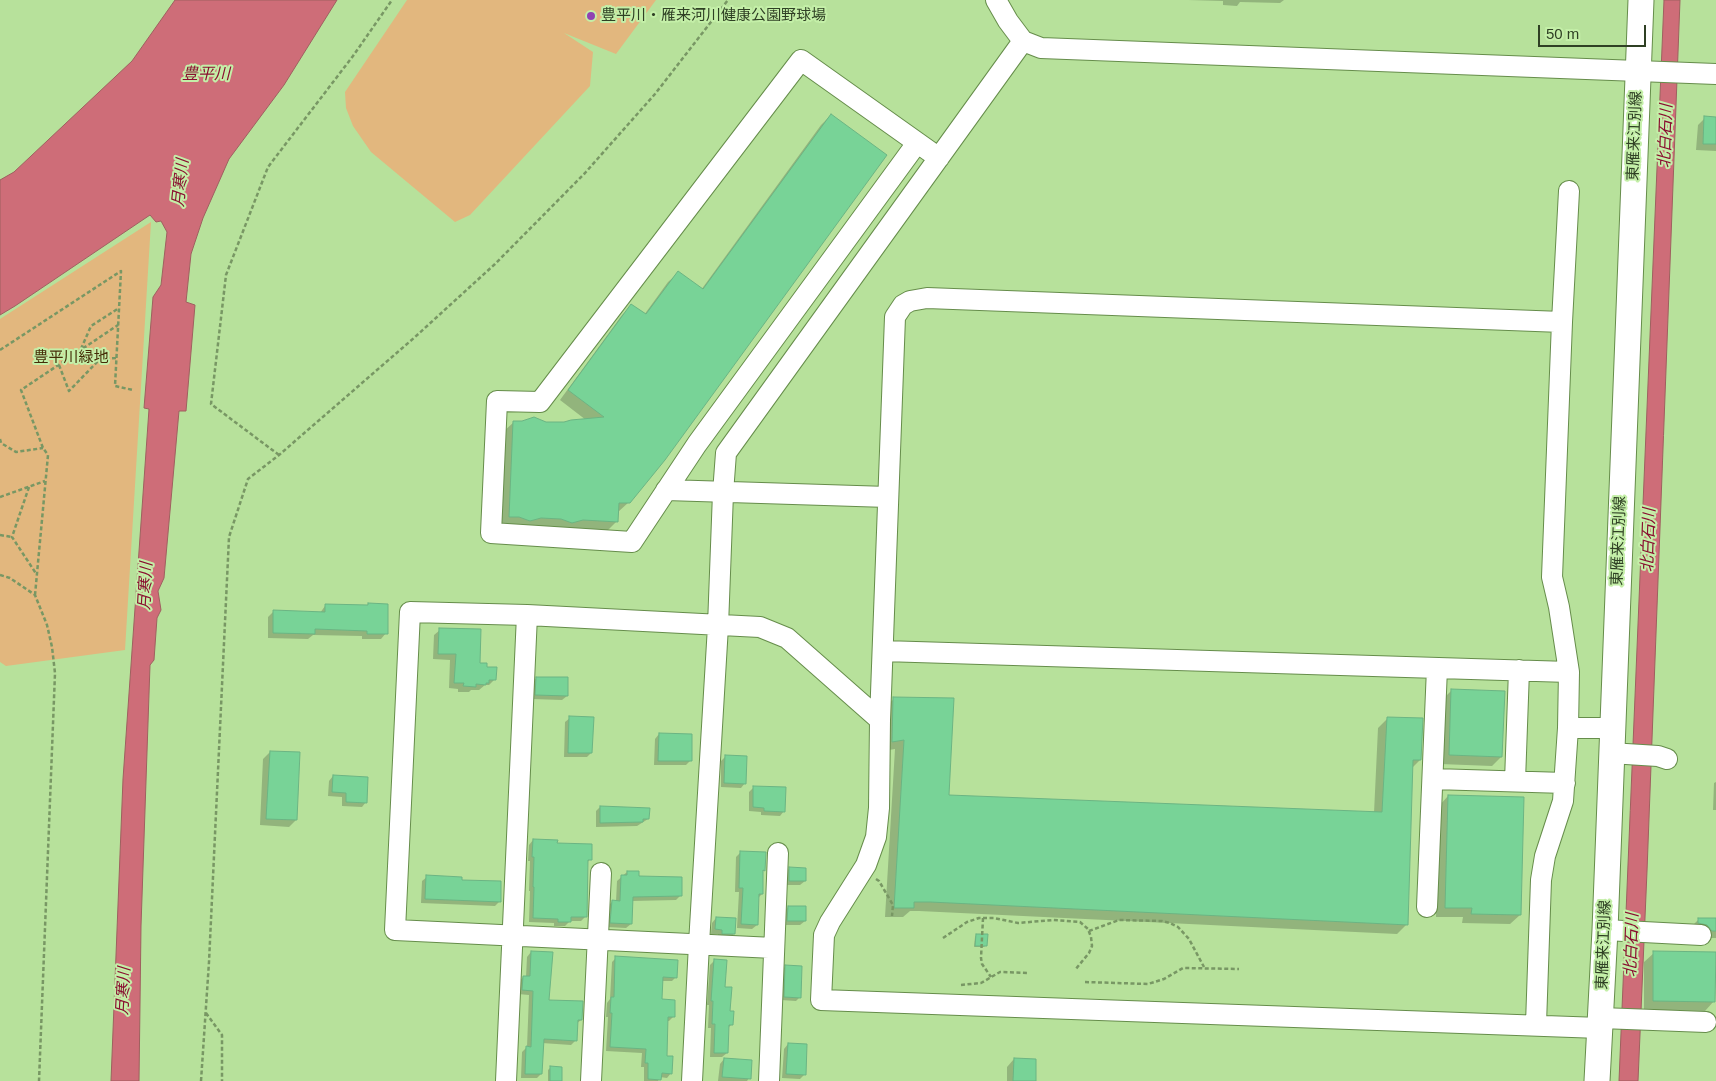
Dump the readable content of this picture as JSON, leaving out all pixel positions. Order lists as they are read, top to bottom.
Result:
{
  "streets": {
    "main road": ["東雁来江別線"]
  },
  "water": ["豊平川", "北白石川", "月寒川"],
  "parks": ["豊平川緑地"],
  "places": ["豊平川・雁来河川健康公園野球場"],
  "scale_bar": "50 m"
}
